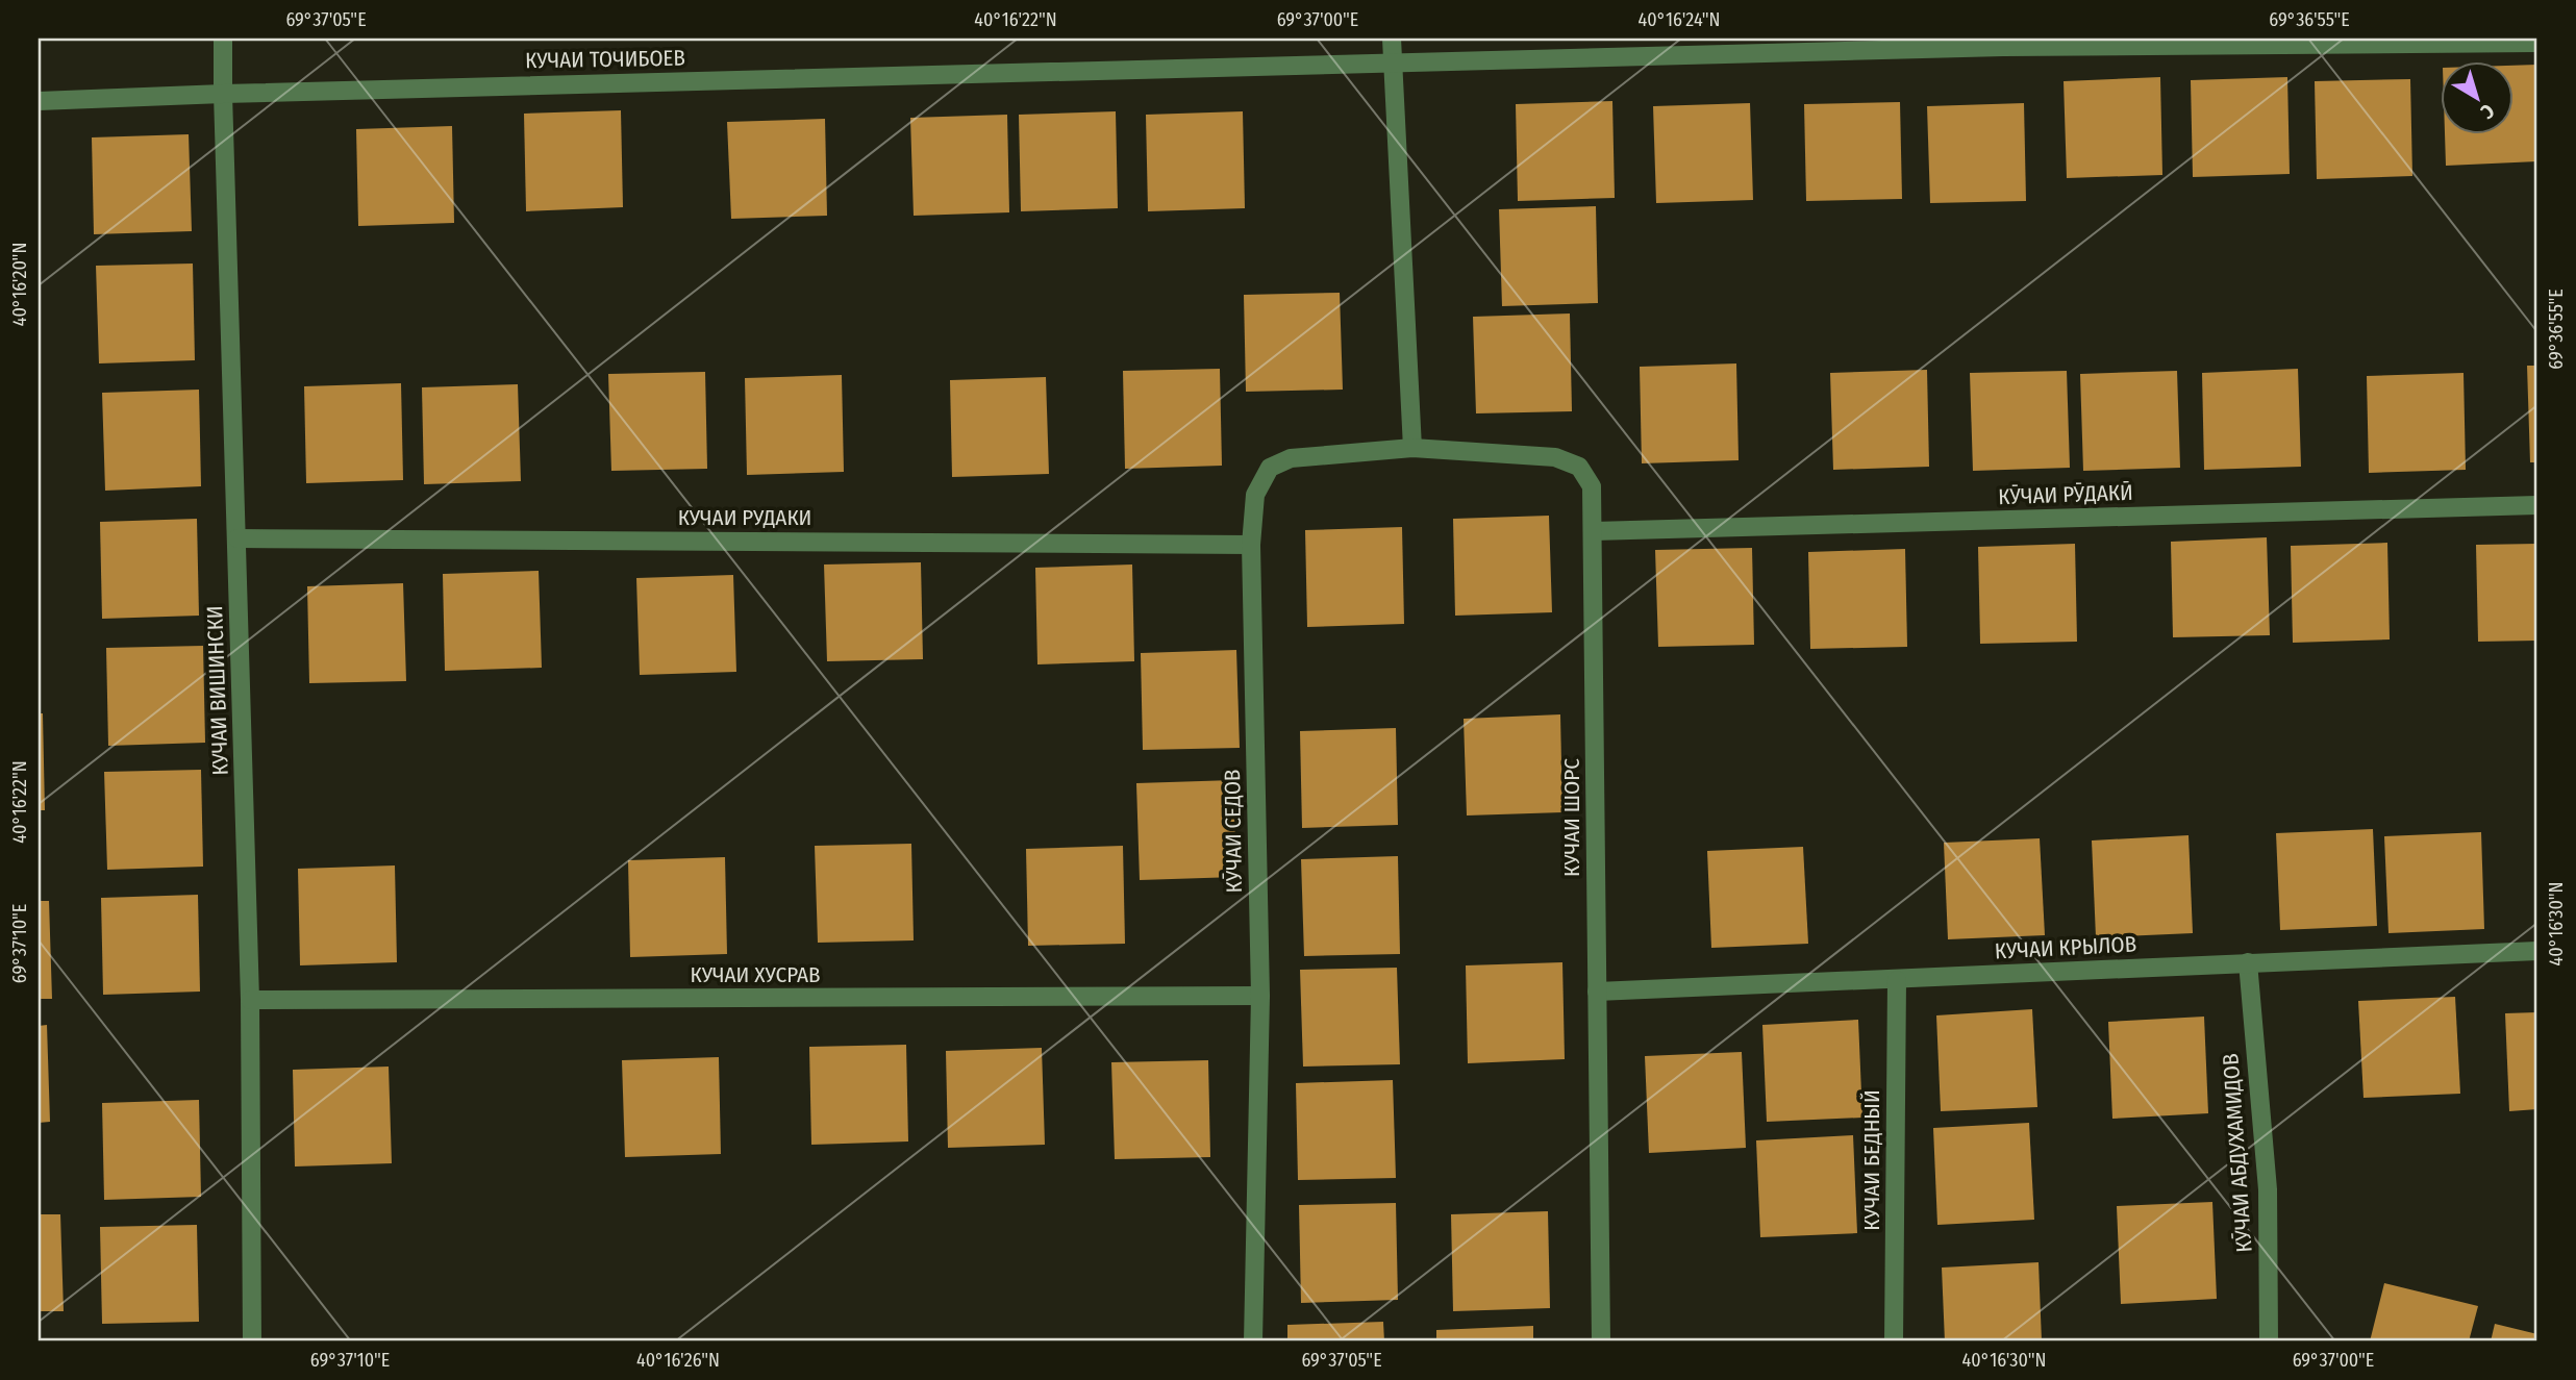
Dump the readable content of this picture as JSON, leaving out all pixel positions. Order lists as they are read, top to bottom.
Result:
{
  "streets": {
    "street": [
      "КУЧАИ ТОЧИБОЕВ",
      "КӮЧАИ РӮДАКӢ",
      "КУЧАИ РУДАКИ",
      "КУЧАИ ВИШИНСКИ",
      "КУЧАИ ШОРС",
      "КӮЧАИ СЕДОВ",
      "КУЧАИ КРЫЛОВ",
      "КУЧАИ ХУСРАВ",
      "КӮЧАИ АБДУХАМИДОВ",
      "КУЧАИ БЕДНЫЙ"
    ]
  },
  "crossings": [
    ["КУЧАИ ТОЧИБОЕВ", "КУЧАИ ВИШИНСКИ"],
    ["КӮЧАИ РӮДАКӢ", "КУЧАИ ШОРС"],
    ["КУЧАИ РУДАКИ", "КУЧАИ ВИШИНСКИ"],
    ["КУЧАИ РУДАКИ", "КӮЧАИ СЕДОВ"],
    ["КУЧАИ ВИШИНСКИ", "КУЧАИ ХУСРАВ"],
    ["КУЧАИ ШОРС", "КӮЧАИ СЕДОВ"],
    ["КУЧАИ ШОРС", "КУЧАИ КРЫЛОВ"],
    ["КӮЧАИ СЕДОВ", "КУЧАИ ХУСРАВ"],
    ["КУЧАИ КРЫЛОВ", "КӮЧАИ АБДУХАМИДОВ"],
    ["КУЧАИ КРЫЛОВ", "КУЧАИ БЕДНЫЙ"]
  ],
  "north": "bottom right",
  "coordinates": [
    "69°37'05\"E",
    "40°16'22\"N",
    "69°37'00\"E",
    "40°16'24\"N",
    "69°36'55\"E",
    "40°16'20\"N",
    "40°16'30\"N",
    "69°37'10\"E",
    "40°16'26\"N"
  ]
}
